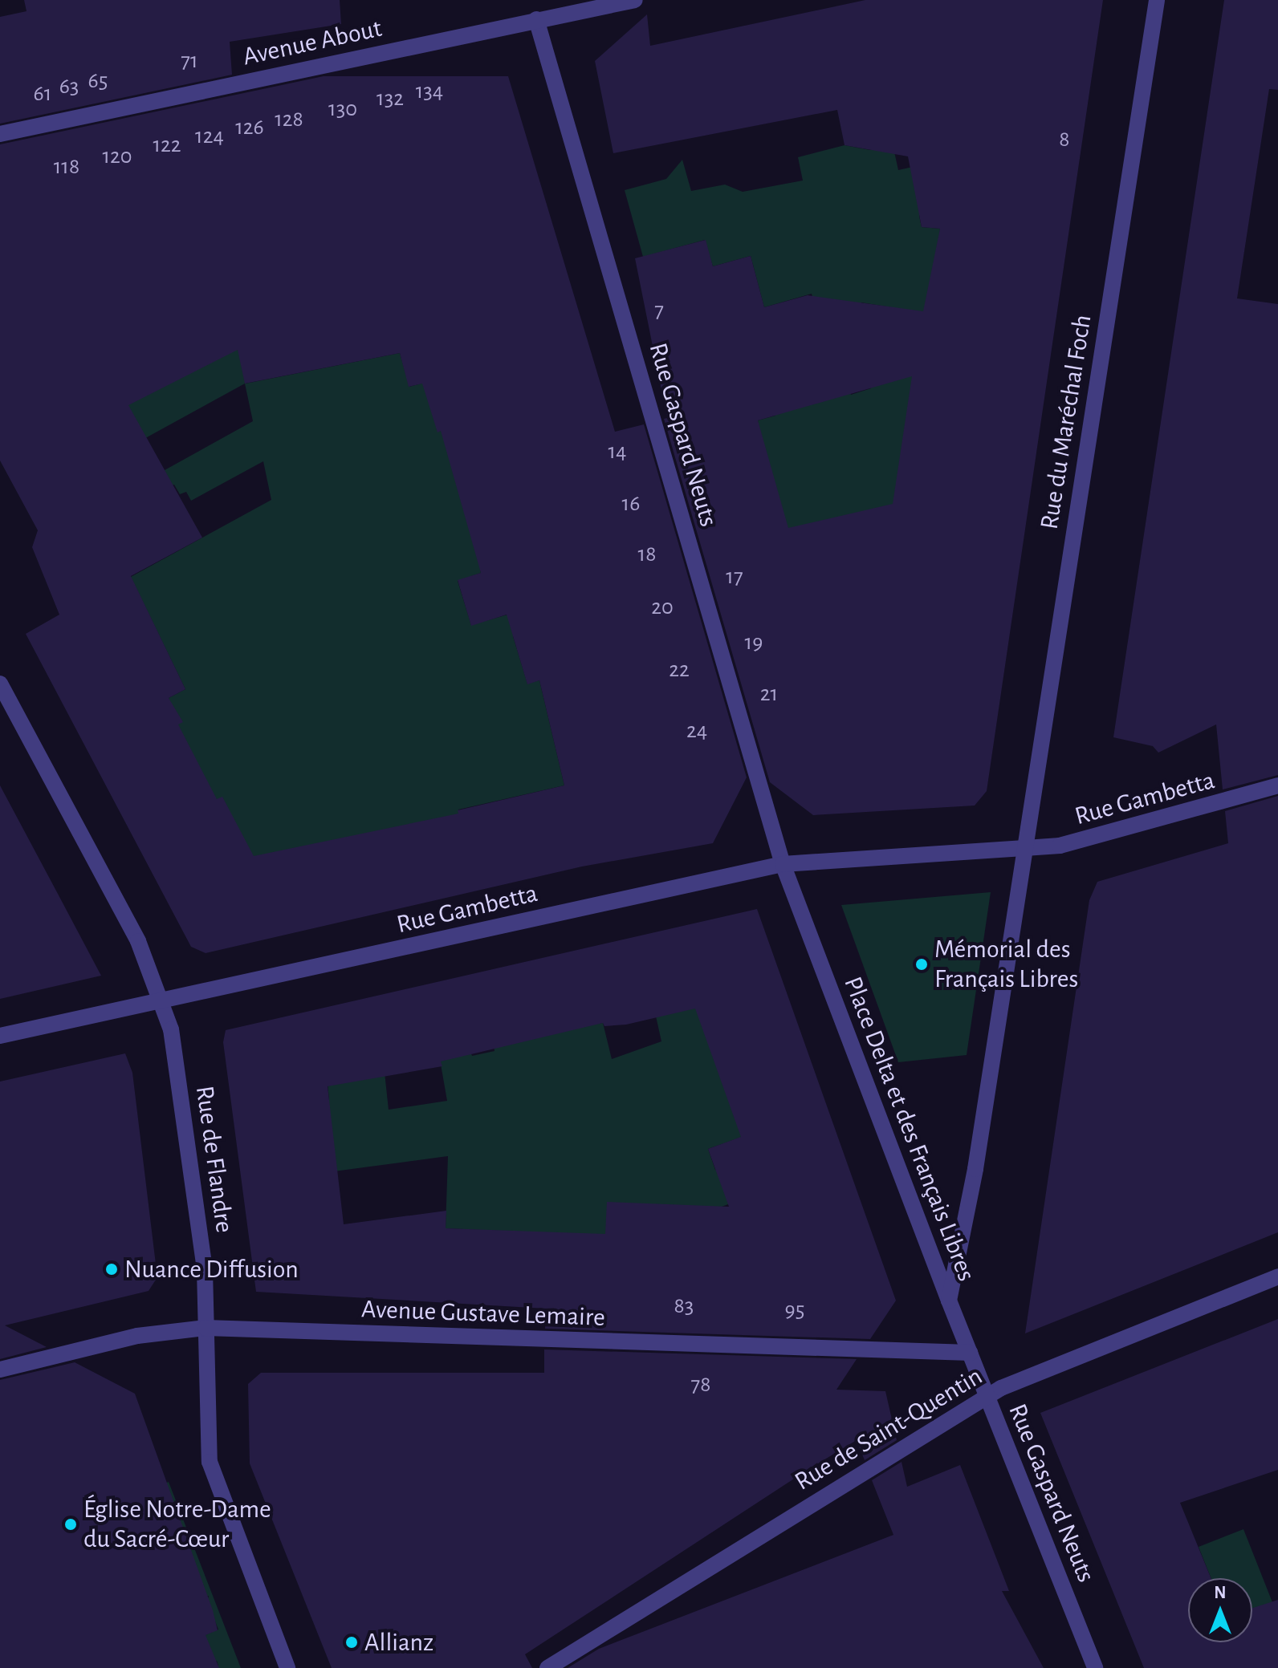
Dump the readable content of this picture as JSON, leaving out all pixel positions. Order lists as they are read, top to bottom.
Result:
{
  "streets": {
    "street": [
      "Avenue About",
      "Rue du Maréchal Foch",
      "Rue Gaspard Neuts",
      "Rue Gambetta",
      "Place Delta et des Français Libres",
      "Rue de Flandre",
      "Avenue Gustave Lemaire",
      "Rue de Saint-Quentin"
    ]
  },
  "crossings": [
    ["Avenue About", "Rue Gaspard Neuts"],
    ["Rue du Maréchal Foch", "Rue Gambetta"],
    ["Rue du Maréchal Foch", "Place Delta et des Français Libres"],
    ["Rue Gaspard Neuts", "Rue Gambetta"],
    ["Rue Gaspard Neuts", "Place Delta et des Français Libres"],
    ["Rue Gaspard Neuts", "Avenue Gustave Lemaire"],
    ["Rue Gaspard Neuts", "Rue de Saint-Quentin"],
    ["Rue Gambetta", "Place Delta et des Français Libres"],
    ["Rue Gambetta", "Rue de Flandre"],
    ["Rue de Flandre", "Avenue Gustave Lemaire"]
  ],
  "places": [
    "Mémorial des Français Libres",
    "Nuance Diffusion",
    "Église Notre-Dame du Sacré-Cœur",
    "Allianz"
  ],
  "house_numbers": [
    "71",
    "65",
    "63",
    "134",
    "61",
    "132",
    "130",
    "128",
    "126",
    "124",
    "8",
    "122",
    "120",
    "118",
    "7",
    "14",
    "16",
    "18",
    "17",
    "20",
    "19",
    "22",
    "21",
    "24",
    "83",
    "95",
    "78"
  ],
  "north": "top"
}
